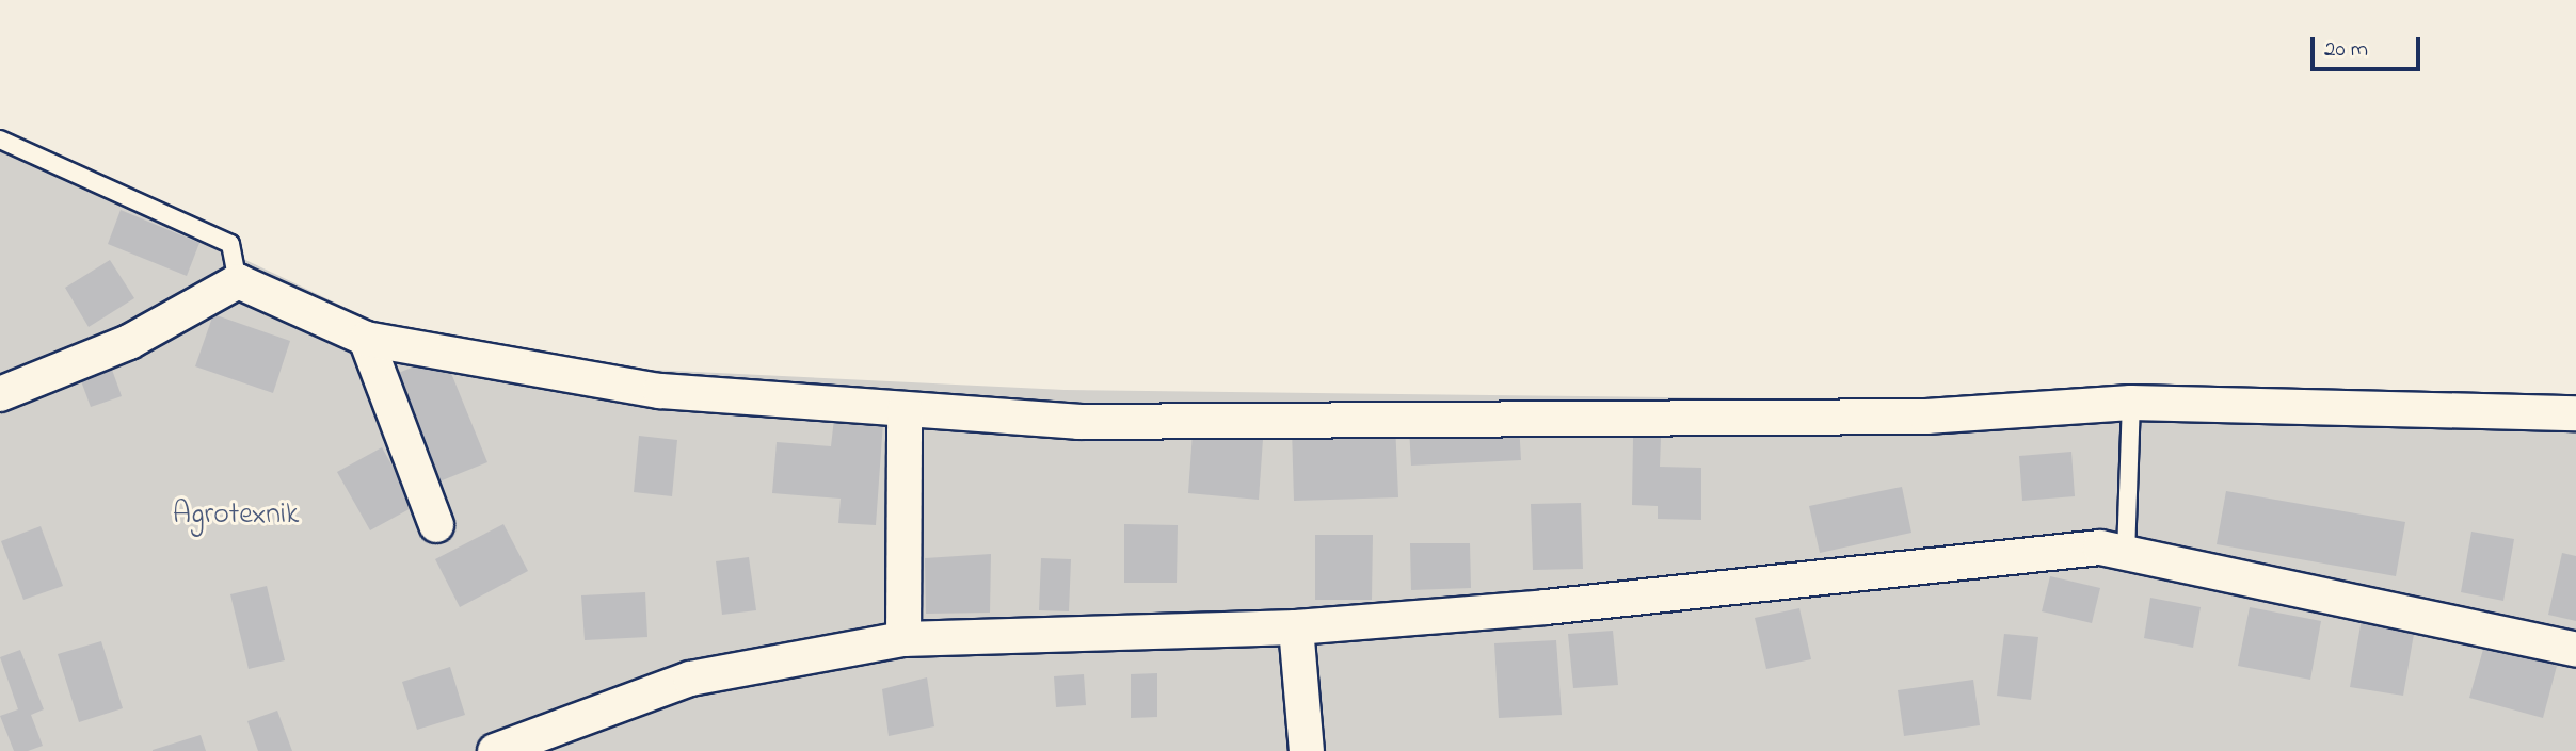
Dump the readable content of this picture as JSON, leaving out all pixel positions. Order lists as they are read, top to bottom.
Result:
{
  "parks": ["Agrotexnik"],
  "scale_bar": "20 m"
}
